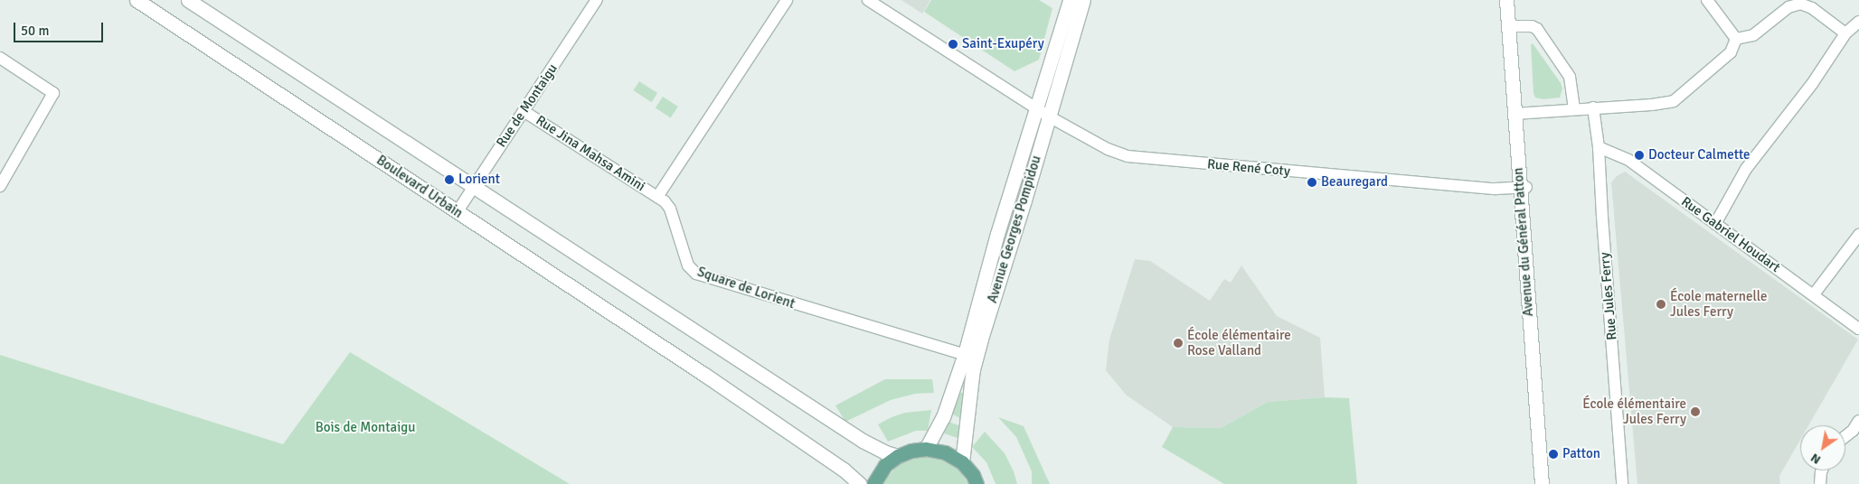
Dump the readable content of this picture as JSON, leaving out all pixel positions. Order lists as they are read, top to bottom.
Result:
{
  "streets": {
    "main road": ["Boulevard Urbain", "Avenue Georges Pompidou", "Avenue du Général Patton"],
    "street": [
      "Rue de Montaigu",
      "Rue Jina Mahsa Amini",
      "Rue René Coty",
      "Rue Gabriel Houdart",
      "Square de Lorient",
      "Rue Jules Ferry"
    ]
  },
  "crossings": [
    ["Rue de Montaigu", "Rue Jina Mahsa Amini"],
    ["Rue de Montaigu", "Boulevard Urbain"],
    ["Rue Jina Mahsa Amini", "Square de Lorient"],
    ["Rue René Coty", "Avenue Georges Pompidou"],
    ["Rue René Coty", "Avenue du Général Patton"],
    ["Avenue Georges Pompidou", "Square de Lorient"],
    ["Rue Gabriel Houdart", "Rue Jules Ferry"]
  ],
  "parks": ["Bois de Montaigu"],
  "places": [
    "Saint-Exupéry",
    "Docteur Calmette",
    "Lorient",
    "Beauregard",
    "École maternelle Jules Ferry",
    "École élémentaire Rose Valland",
    "École élémentaire Jules Ferry",
    "Patton"
  ],
  "scale_bar": "50 m",
  "north": "bottom left"
}
